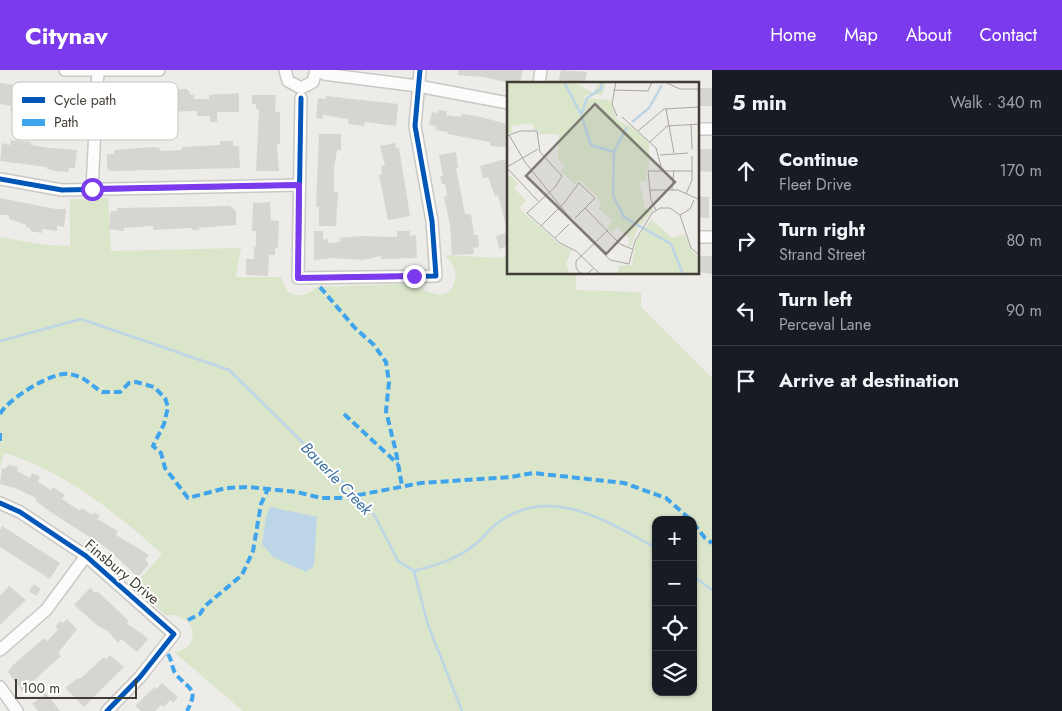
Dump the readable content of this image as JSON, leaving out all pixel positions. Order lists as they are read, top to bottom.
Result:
{
  "streets": {
    "street": ["Finsbury Drive"]
  },
  "water": ["Bauerle Creek"],
  "legend": ["Cycle path", "Path"],
  "scale_bar": "100 m",
  "page": {
    "header": "Citynav",
    "nav": [
      "Home",
      "Map",
      "About",
      "Contact"
    ],
    "heading": ["5 min", "Walk · 340 m"],
    "list": [
      ["Continue", "Fleet Drive", "170 m"],
      ["Turn right", "Strand Street", "80 m"],
      ["Turn left", "Perceval Lane", "90 m"],
      "Arrive at destination"
    ],
    "map_buttons": ["+", "−"],
    "scale": "100 m"
  }
}
